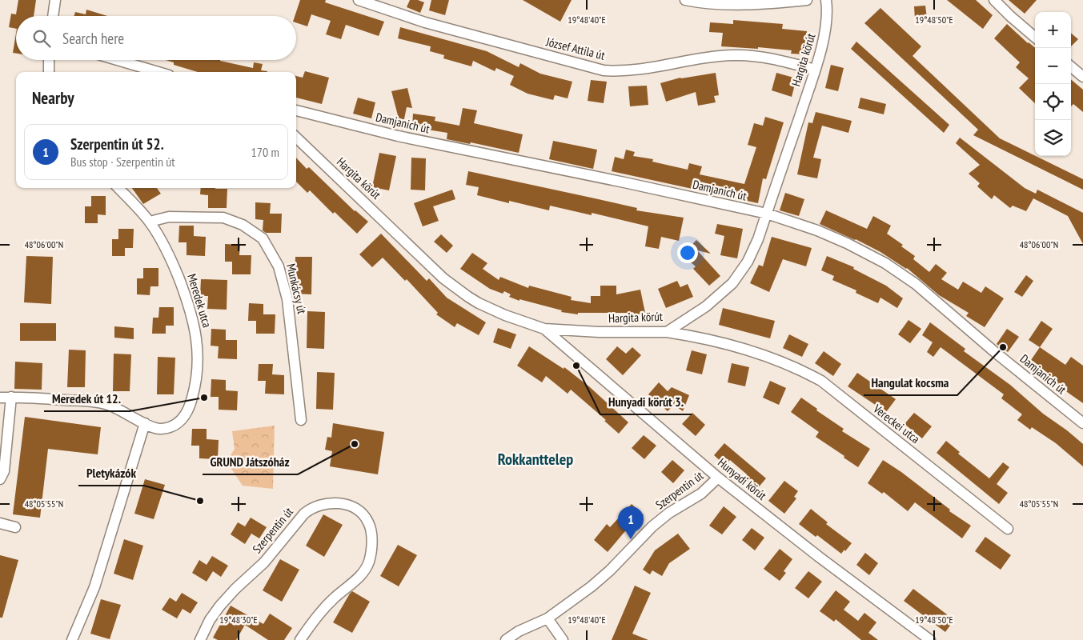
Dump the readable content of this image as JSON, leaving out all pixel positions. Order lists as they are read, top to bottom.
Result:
{
  "streets": {
    "street": [
      "József Attila út",
      "Hargita körút",
      "Damjanich út",
      "Munkácsy út",
      "Meredek utca",
      "Vereckei utca",
      "Hunyadi körút",
      "Szerpentin út"
    ]
  },
  "crossings": [
    ["József Attila út", "Hargita körút"],
    ["Hargita körút", "Damjanich út"],
    ["Hargita körút", "Vereckei utca"],
    ["Hargita körút", "Hunyadi körút"],
    ["Munkácsy út", "Meredek utca"],
    ["Hunyadi körút", "Szerpentin út"]
  ],
  "districts": ["Rokkanttelep"],
  "places": [
    "Hangulat kocsma",
    "Hunyadi körút 3.",
    "Meredek út 12.",
    "GRUND Játszóház",
    "Pletykázók"
  ],
  "page": {
    "map_buttons": ["+", "−"],
    "search": "Search here",
    "heading": "Nearby",
    "list": [
      {
        "mark": "1",
        "name": "Szerpentin út 52.",
        "note": "Bus stop · Szerpentin út",
        "value": "170 m"
      }
    ],
    "pins": "1"
  },
  "coordinates": [
    "19°48'40\"E",
    "19°48'50\"E",
    "48°06'00\"N",
    "48°05'55\"N",
    "19°48'30\"E"
  ]
}
